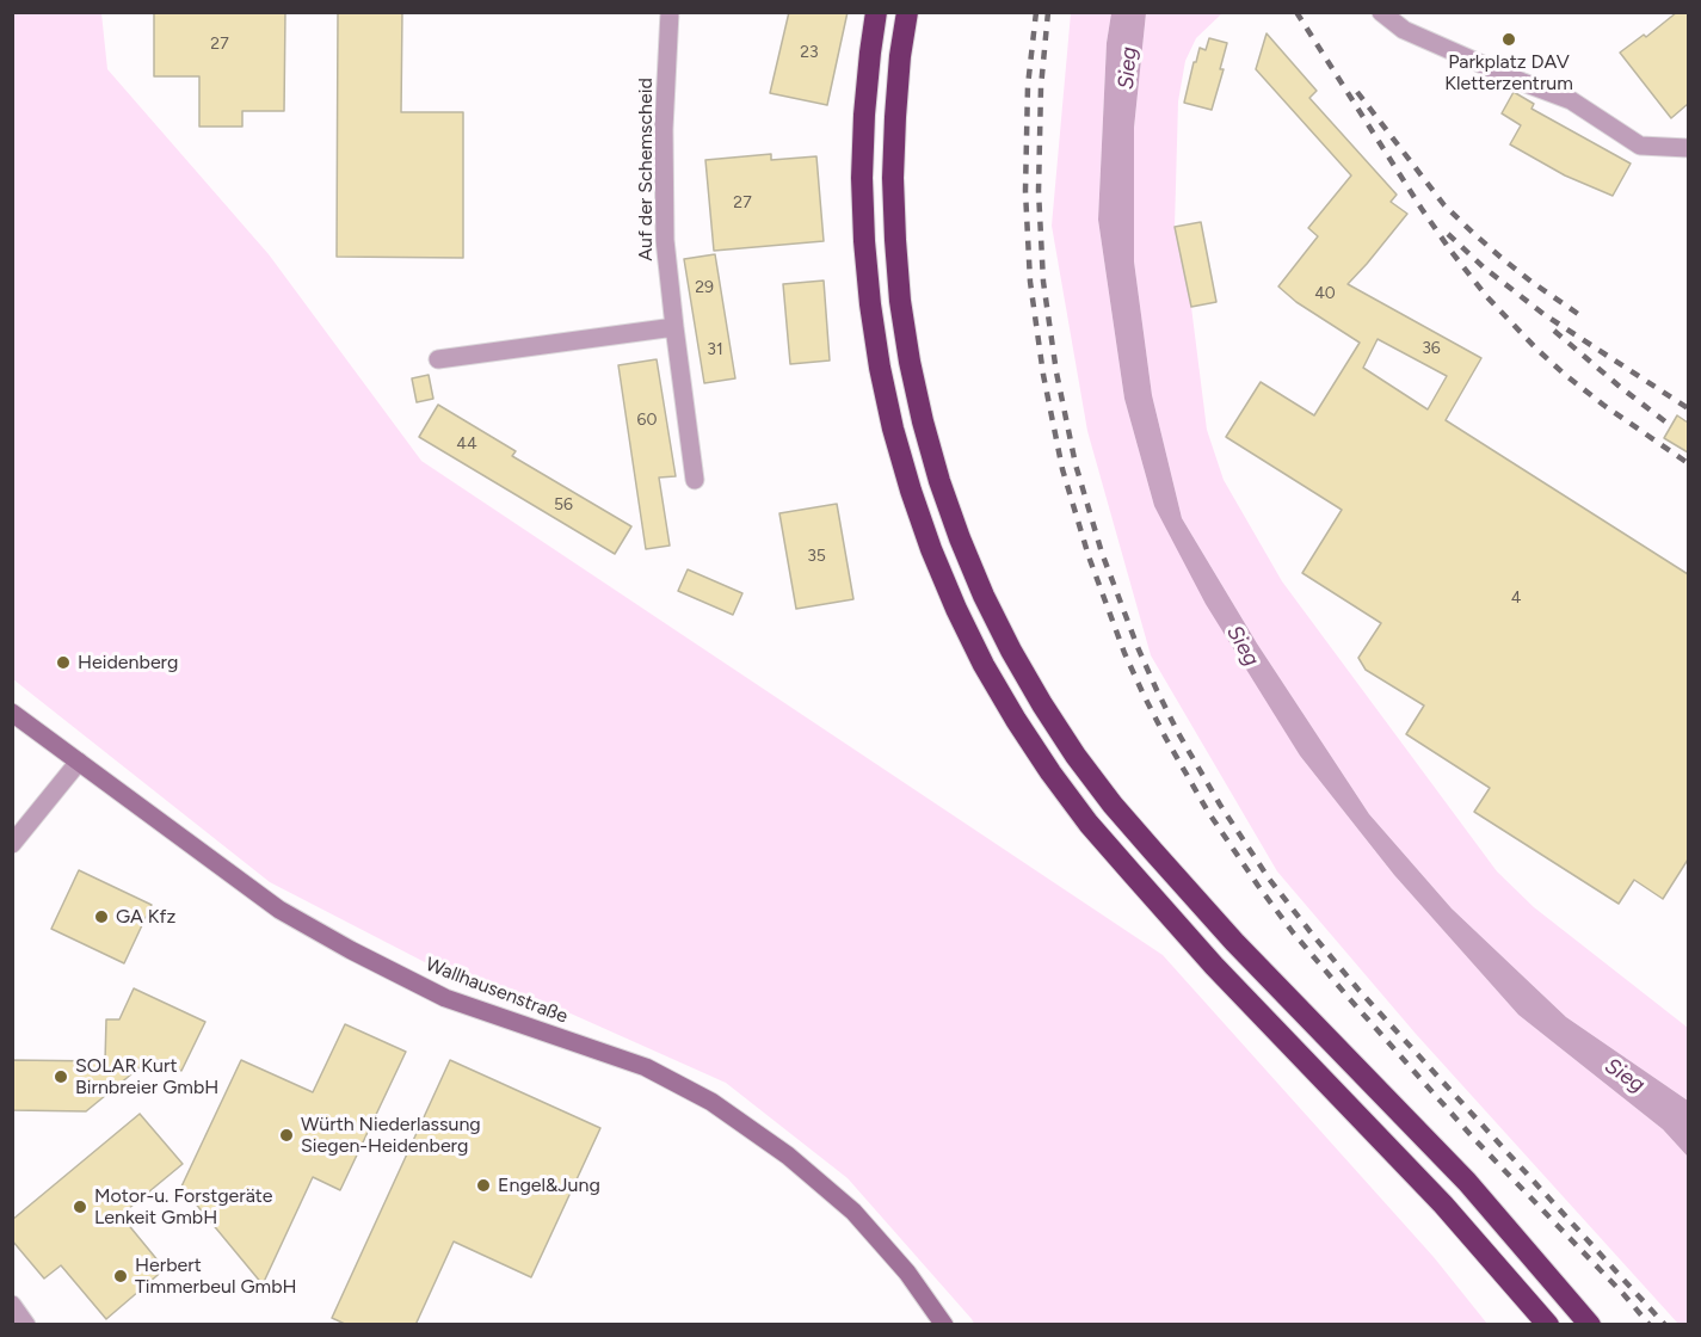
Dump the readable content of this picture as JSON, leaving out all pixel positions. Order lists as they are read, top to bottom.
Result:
{
  "streets": {
    "street": ["Auf der Schemscheid", "Wallhausenstraße"]
  },
  "water": ["Sieg"],
  "places": [
    "Parkplatz DAV Kletterzentrum",
    "Heidenberg",
    "GA Kfz",
    "SOLAR Kurt Birnbreier GmbH",
    "Würth Niederlassung Siegen-Heidenberg",
    "Engel&Jung",
    "Motor-u. Forstgeräte Lenkeit GmbH",
    "Herbert Timmerbeul GmbH"
  ],
  "house_numbers": [
    "27",
    "23",
    "27",
    "29",
    "40",
    "36",
    "31",
    "60",
    "44",
    "56",
    "35",
    "4"
  ]
}
